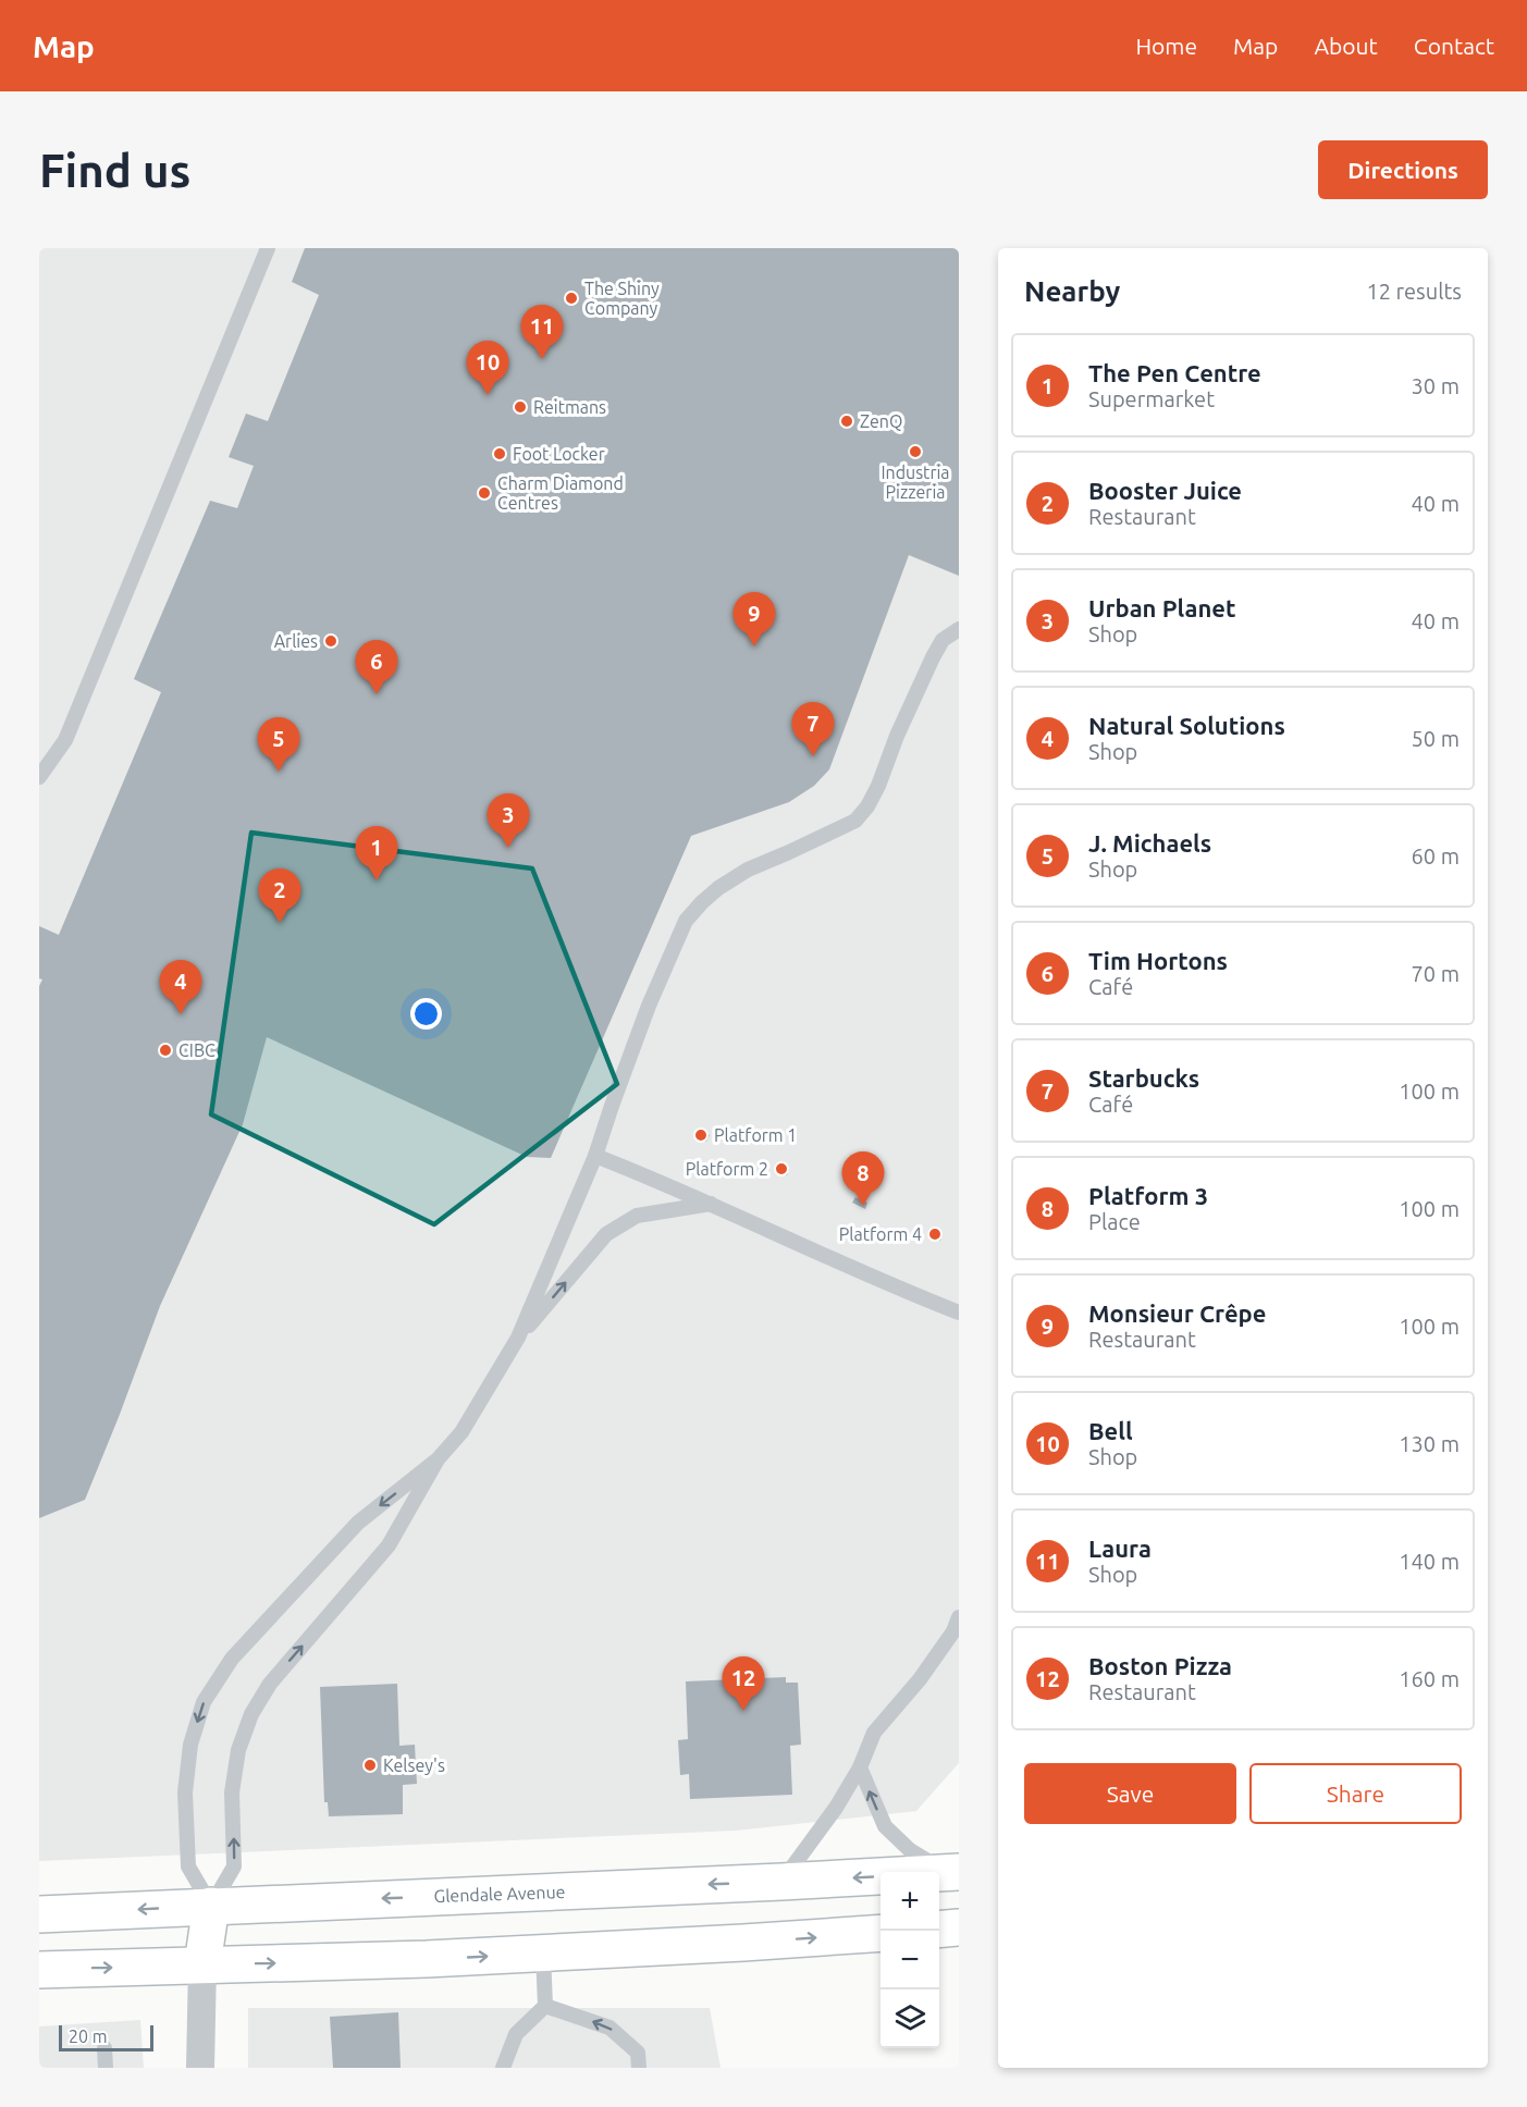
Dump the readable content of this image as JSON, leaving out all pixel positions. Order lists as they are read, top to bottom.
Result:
{
  "streets": {
    "main road": ["Glendale Avenue"]
  },
  "places": [
    "The Shiny Company",
    "Reitmans",
    "ZenQ",
    "Industria Pizzeria",
    "Foot Locker",
    "Charm Diamond Centres",
    "Arlies",
    "CIBC",
    "Platform 1",
    "Platform 2",
    "Platform 4",
    "Kelsey's"
  ],
  "scale_bar": "20 m",
  "page": {
    "header": "Map",
    "nav": [
      "Home",
      "Map",
      "About",
      "Contact"
    ],
    "buttons": [
      "Directions",
      ["Save", "Share"]
    ],
    "title": "Find us",
    "heading": ["Nearby", "12 results"],
    "pins": [
      "11",
      "10",
      "9",
      "6",
      "7",
      "5",
      "3",
      "1",
      "2",
      "4",
      "8",
      "12"
    ],
    "list": [
      {
        "mark": "1",
        "name": "The Pen Centre",
        "note": "Supermarket",
        "value": "30 m"
      },
      {
        "mark": "2",
        "name": "Booster Juice",
        "note": "Restaurant",
        "value": "40 m"
      },
      {
        "mark": "3",
        "name": "Urban Planet",
        "note": "Shop",
        "value": "40 m"
      },
      {
        "mark": "4",
        "name": "Natural Solutions",
        "note": "Shop",
        "value": "50 m"
      },
      {
        "mark": "5",
        "name": "J. Michaels",
        "note": "Shop",
        "value": "60 m"
      },
      {
        "mark": "6",
        "name": "Tim Hortons",
        "note": "Café",
        "value": "70 m"
      },
      {
        "mark": "7",
        "name": "Starbucks",
        "note": "Café",
        "value": "100 m"
      },
      {
        "mark": "8",
        "name": "Platform 3",
        "note": "Place",
        "value": "100 m"
      },
      {
        "mark": "9",
        "name": "Monsieur Crêpe",
        "note": "Restaurant",
        "value": "100 m"
      },
      {
        "mark": "10",
        "name": "Bell",
        "note": "Shop",
        "value": "130 m"
      },
      {
        "mark": "11",
        "name": "Laura",
        "note": "Shop",
        "value": "140 m"
      },
      {
        "mark": "12",
        "name": "Boston Pizza",
        "note": "Restaurant",
        "value": "160 m"
      }
    ],
    "map_buttons": ["+", "−"],
    "scale": "20 m"
  }
}
